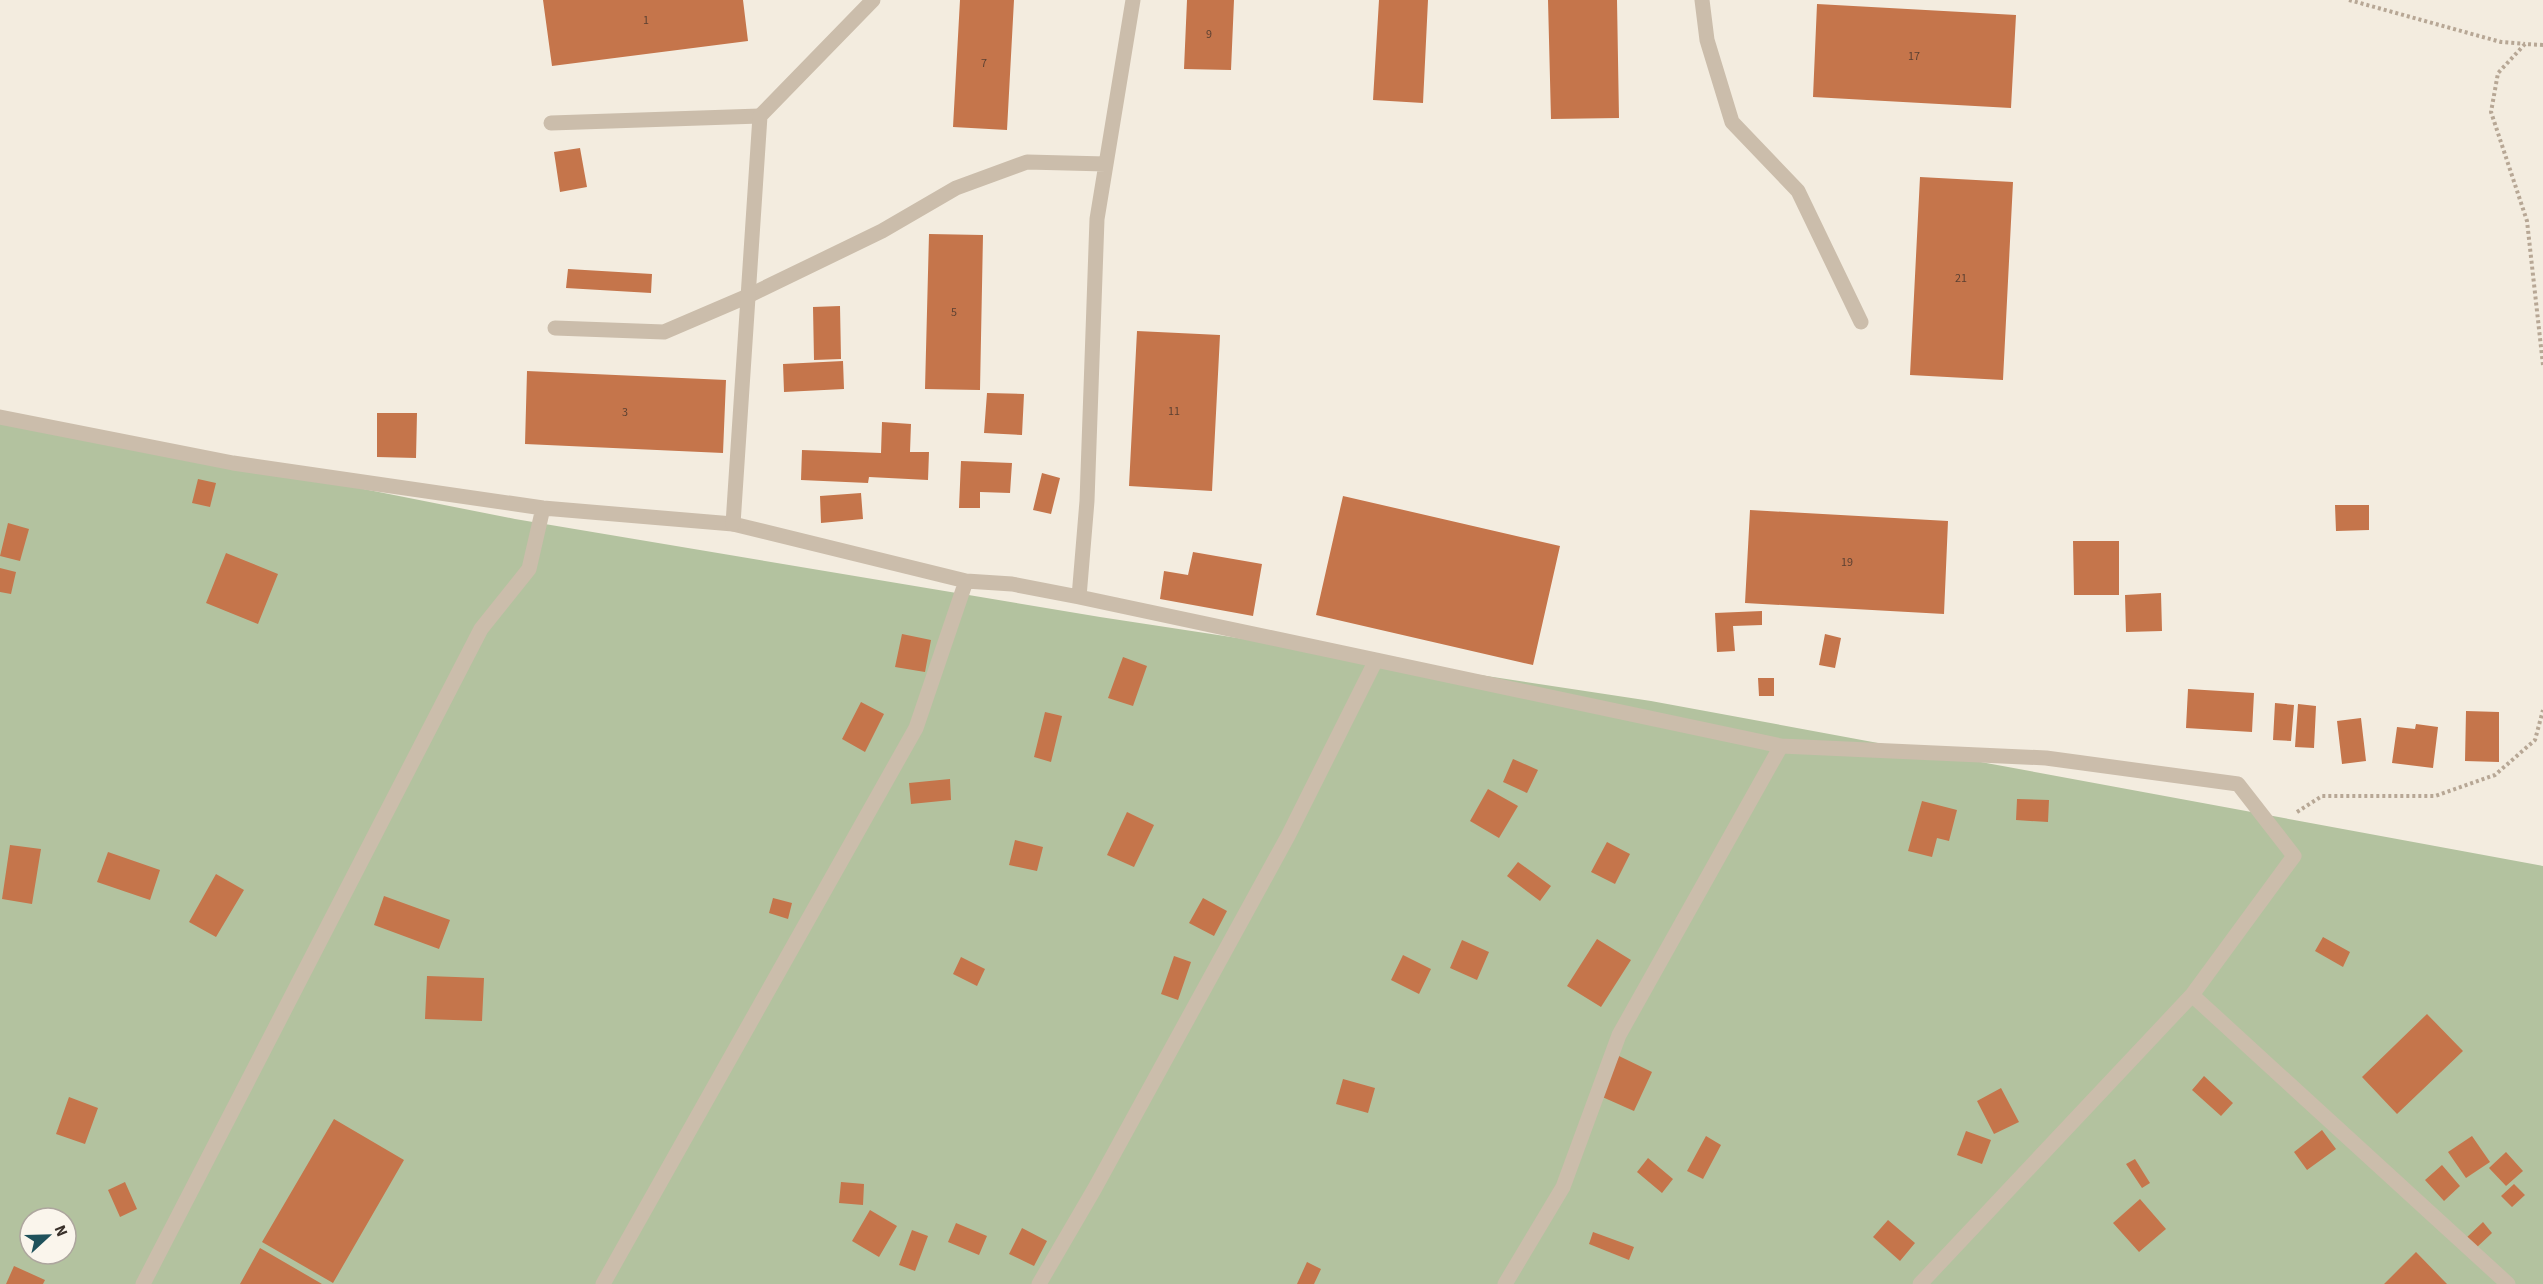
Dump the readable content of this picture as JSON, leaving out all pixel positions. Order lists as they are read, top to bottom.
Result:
{
  "house_numbers": [
    "1",
    "9",
    "17",
    "7",
    "21",
    "5",
    "11",
    "3",
    "19"
  ],
  "north": "right"
}
